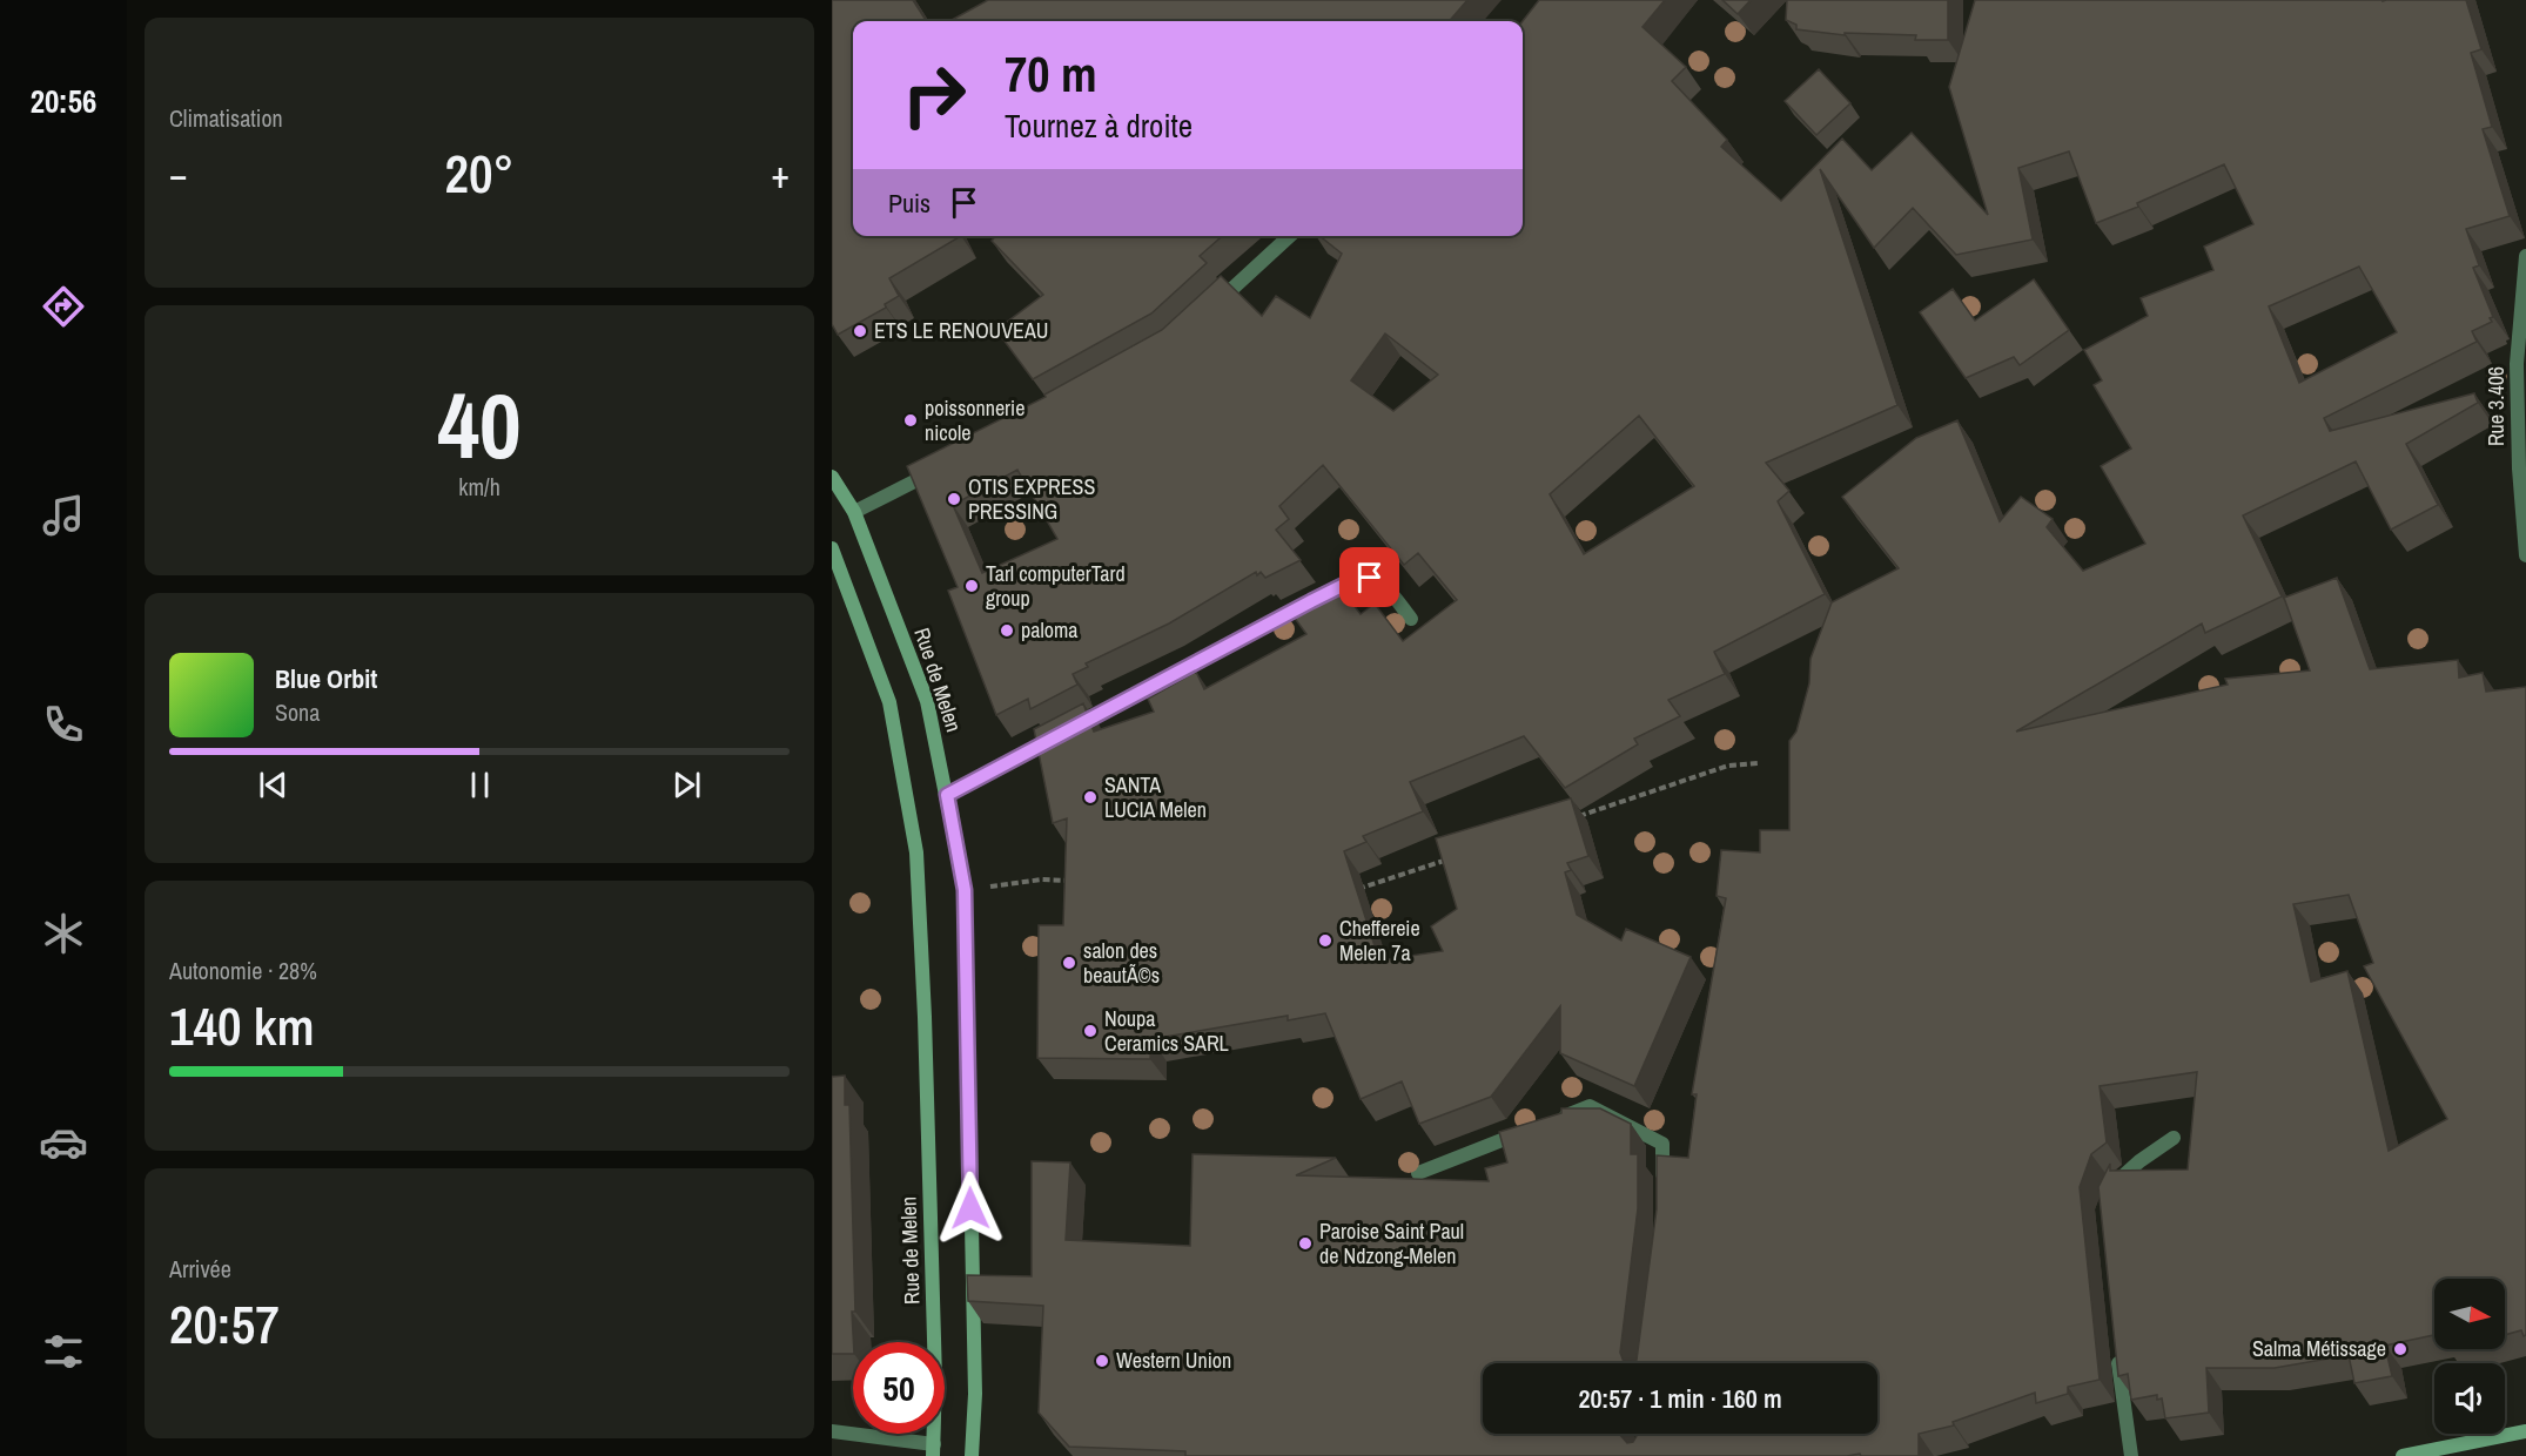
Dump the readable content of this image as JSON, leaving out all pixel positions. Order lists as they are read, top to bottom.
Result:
{
  "streets": {
    "main road": ["Rue de Melen"],
    "street": ["Rue 3.406"]
  },
  "places": [
    "ETS LE RENOUVEAU",
    "poissonnerie nicole",
    "OTIS EXPRESS PRESSING",
    "Tarl computerTard group",
    "paloma",
    "SANTA LUCIA Melen",
    "Cheffereie Melen 7a",
    "salon des beautÃ©s",
    "Noupa Ceramics SARL",
    "Paroise Saint Paul de Ndzong-Melen",
    "Salma Métissage",
    "Western Union"
  ],
  "north": "right",
  "page": {
    "tabs": "20:56",
    "tile": [
      "Climatisation",
      ["40", "km/h"],
      ["Autonomie · 28%", "140 km"],
      ["Arrivée", "20:57"]
    ],
    "turn": ["70 m", "Tournez à droite"],
    "heat": ["−", "20°", "+"],
    "then": "Puis",
    "song": ["Blue Orbit", "Sona"],
    "limit": "50",
    "trip": "20:57 · 1 min · 160 m"
  }
}
